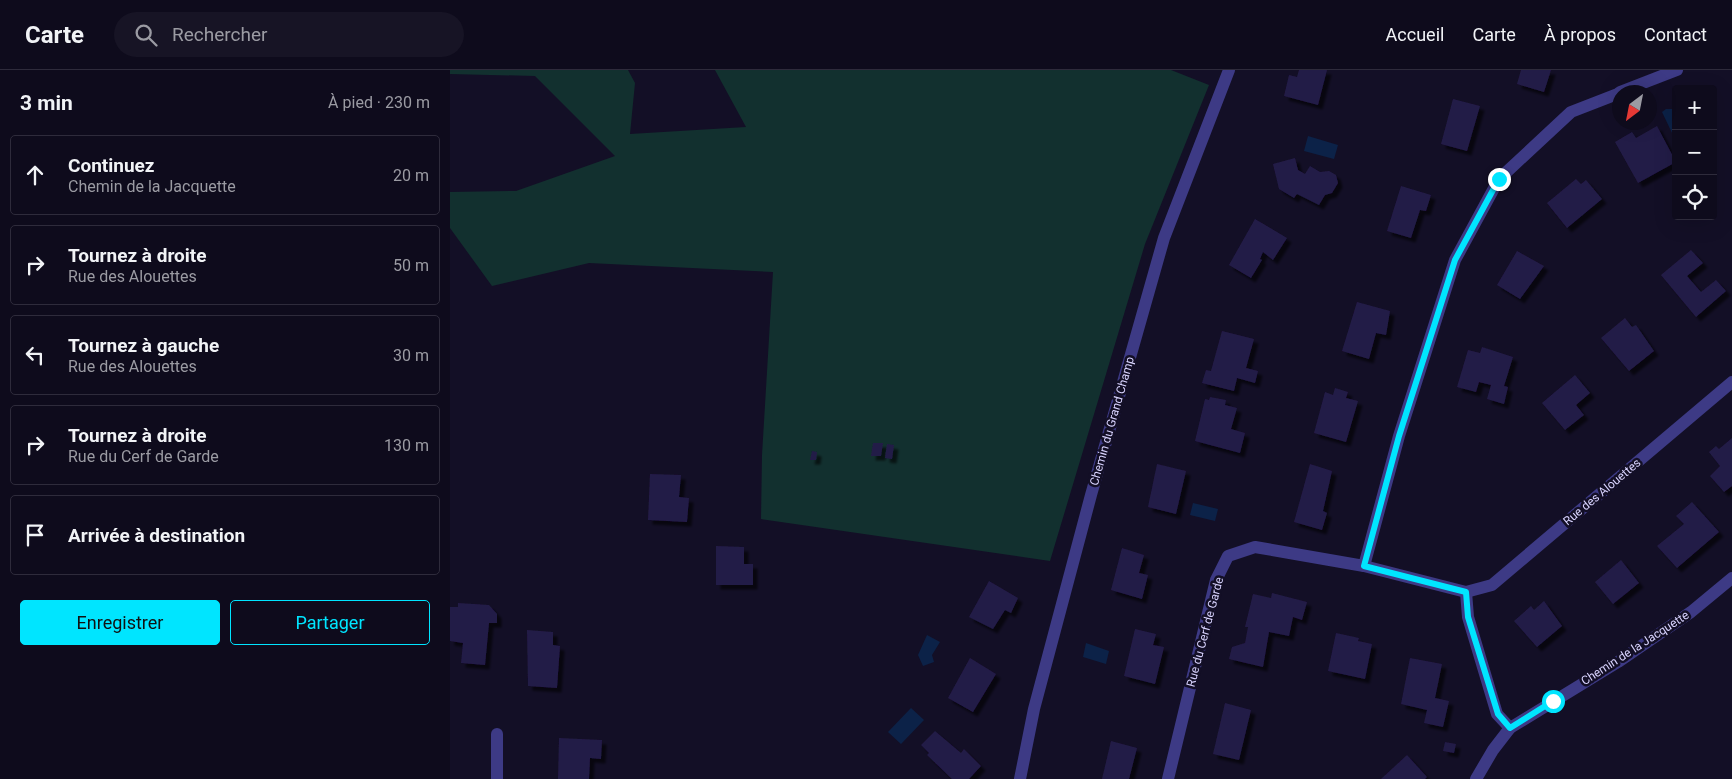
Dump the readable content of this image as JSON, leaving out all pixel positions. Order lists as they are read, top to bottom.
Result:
{
  "streets": {
    "street": [
      "Chemin du Grand Champ",
      "Rue des Alouettes",
      "Rue du Cerf de Garde",
      "Chemin de la Jacquette"
    ]
  },
  "crossings": [
    ["Rue des Alouettes", "Rue du Cerf de Garde"]
  ],
  "north": "bottom left",
  "page": {
    "header": "Carte",
    "search": "Rechercher",
    "nav": [
      "Accueil",
      "Carte",
      "À propos",
      "Contact"
    ],
    "heading": ["3 min", "À pied · 230 m"],
    "map_buttons": ["+", "−"],
    "list": [
      ["Continuez", "Chemin de la Jacquette", "20 m"],
      ["Tournez à droite", "Rue des Alouettes", "50 m"],
      ["Tournez à gauche", "Rue des Alouettes", "30 m"],
      ["Tournez à droite", "Rue du Cerf de Garde", "130 m"],
      "Arrivée à destination"
    ],
    "buttons": ["Enregistrer", "Partager"]
  }
}
